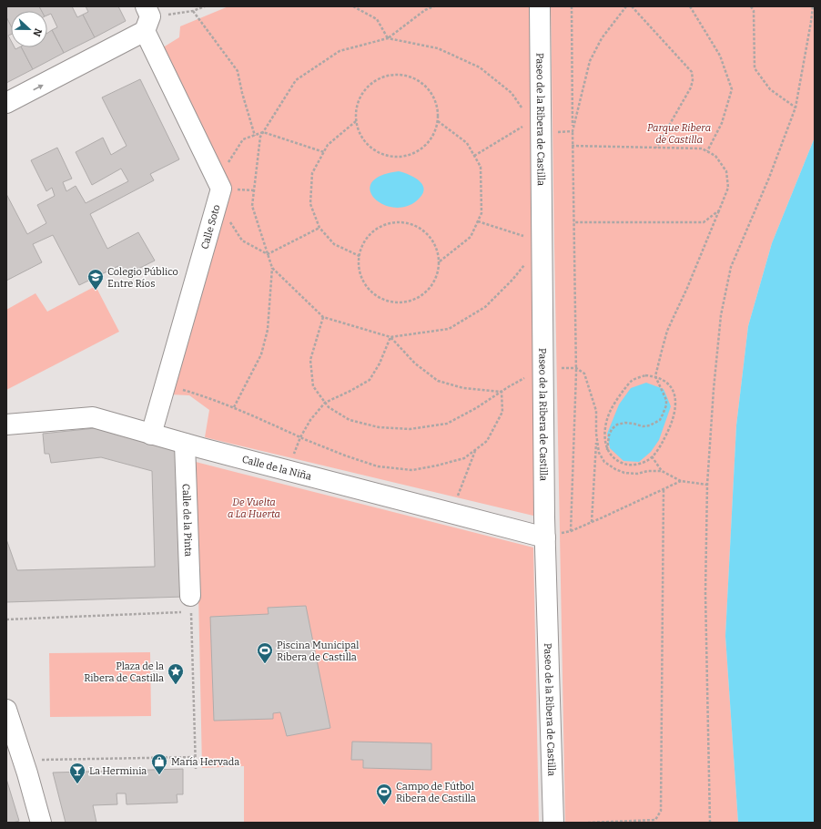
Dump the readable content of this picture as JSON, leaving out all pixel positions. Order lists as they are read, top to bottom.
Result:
{
  "streets": {
    "street": [
      "Paseo de la Ribera de Castilla",
      "Calle Soto",
      "Calle de la Niña",
      "Calle de la Pinta"
    ]
  },
  "crossings": [
    ["Paseo de la Ribera de Castilla", "Calle de la Niña"],
    ["Calle Soto", "Calle de la Niña"],
    ["Calle de la Niña", "Calle de la Pinta"]
  ],
  "parks": ["Parque Ribera de Castilla", "De Vuelta a La Huerta"],
  "places": {
    "school or university": ["Colegio Público Entre Ríos"],
    "sports": ["Piscina Municipal Ribera de Castilla", "Campo de Fútbol Ribera de Castilla"],
    "place": ["Plaza de la Ribera de Castilla"],
    "shop": ["María Hervada"],
    "bar": ["La Herminia"]
  },
  "north": "right"
}
